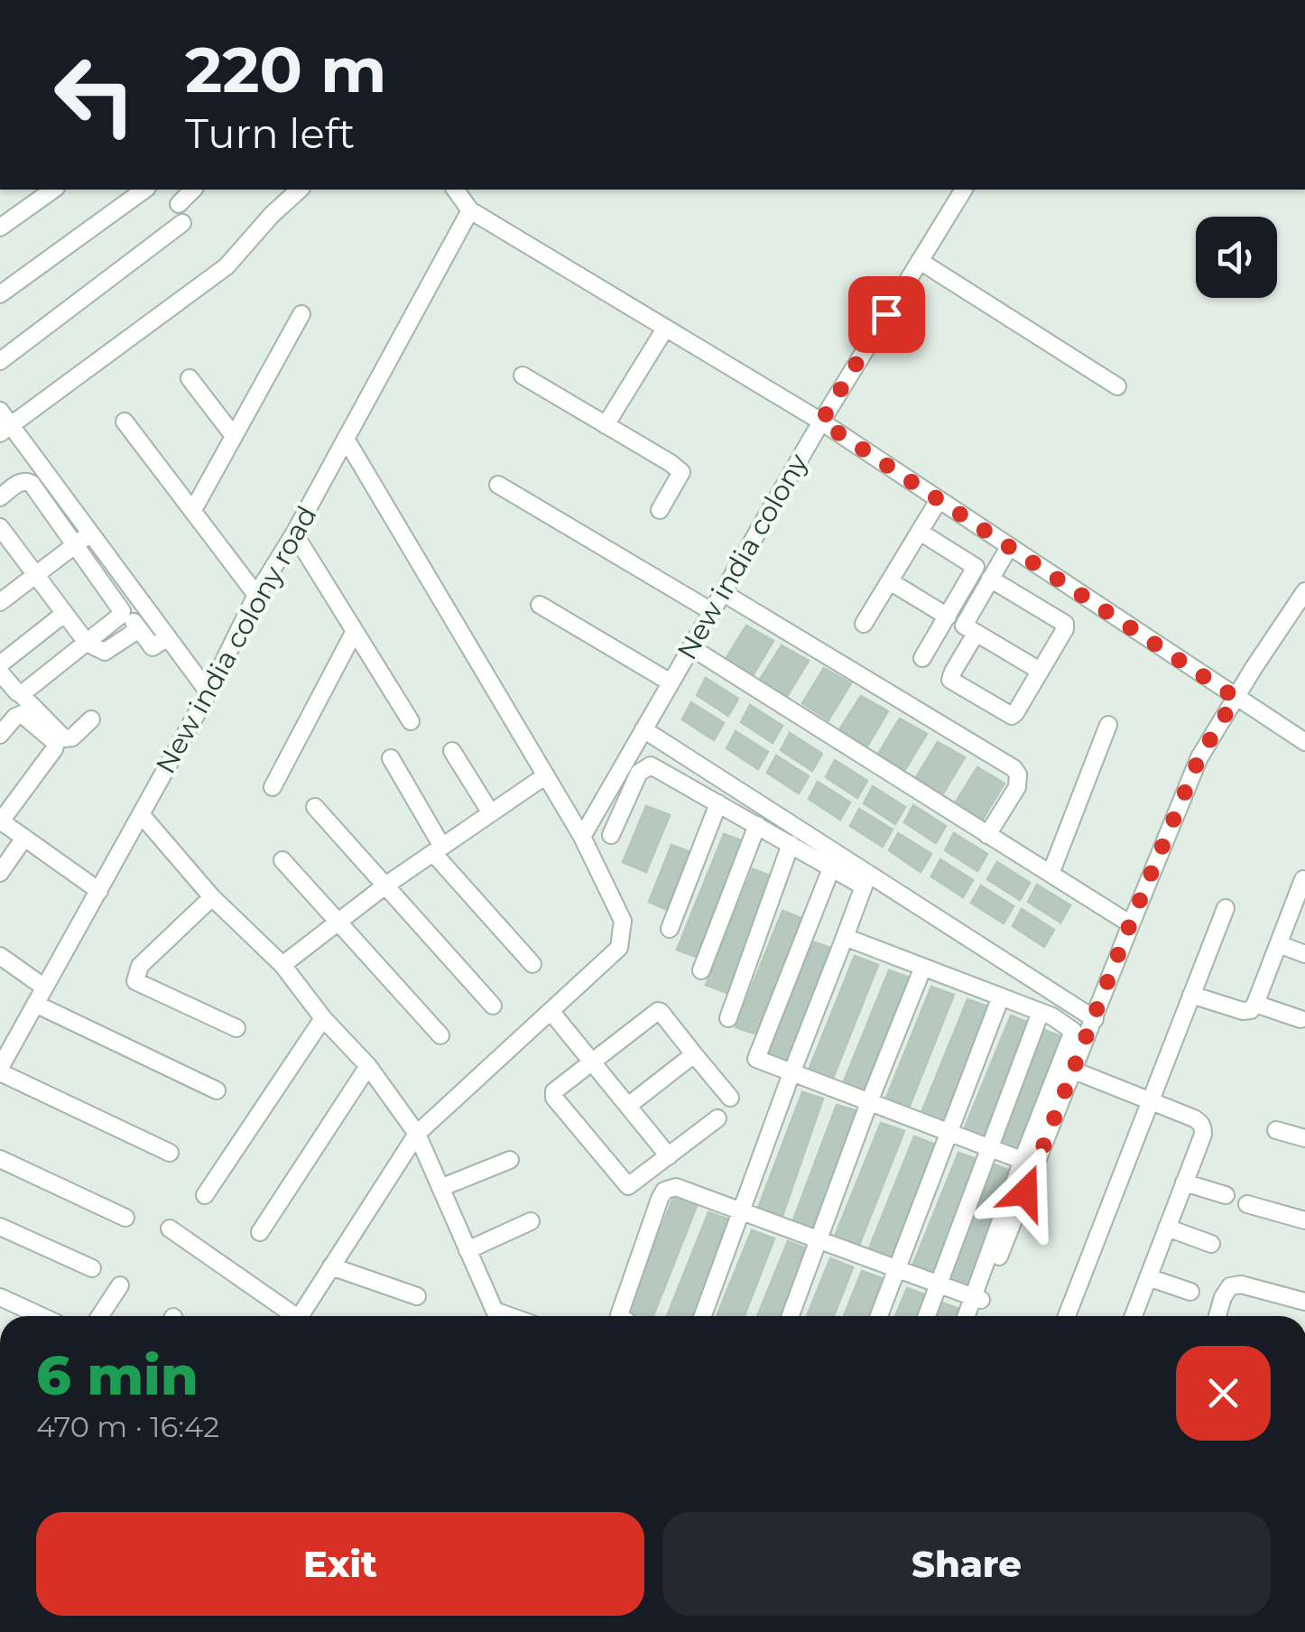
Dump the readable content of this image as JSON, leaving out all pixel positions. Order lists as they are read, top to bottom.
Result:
{
  "streets": {
    "street": ["New india colony", "New india colony road"]
  },
  "page": {
    "turn": ["220 m", "Turn left"],
    "heading": ["6 min", "470 m · 16:42"],
    "buttons": ["Exit", "Share"]
  }
}
